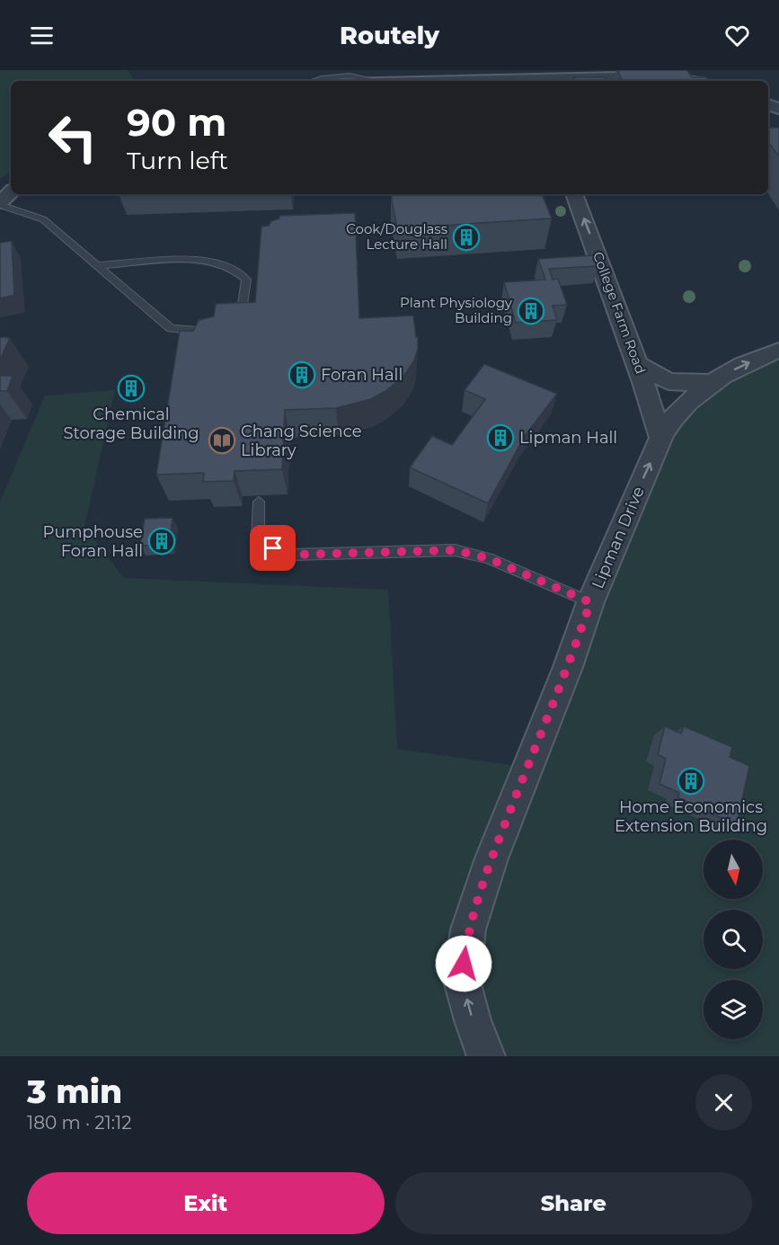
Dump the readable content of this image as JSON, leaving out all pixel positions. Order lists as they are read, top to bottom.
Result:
{
  "streets": {
    "street": ["College Farm Road", "Lipman Drive"]
  },
  "crossings": [
    ["College Farm Road", "Lipman Drive"]
  ],
  "one_way": ["College Farm Road", "Lipman Drive"],
  "places": {
    "building": [
      "Cook/Douglass Lecture Hall",
      "Plant Physiology Building",
      "Foran Hall",
      "Chemical Storage Building",
      "Lipman Hall",
      "Pumphouse Foran Hall",
      "Home Economics Extension Building"
    ],
    "library": ["Chang Science Library"]
  },
  "north": "bottom",
  "page": {
    "header": "Routely",
    "turn": ["90 m", "Turn left"],
    "heading": ["3 min", "180 m · 21:12"],
    "buttons": ["Exit", "Share"]
  }
}
